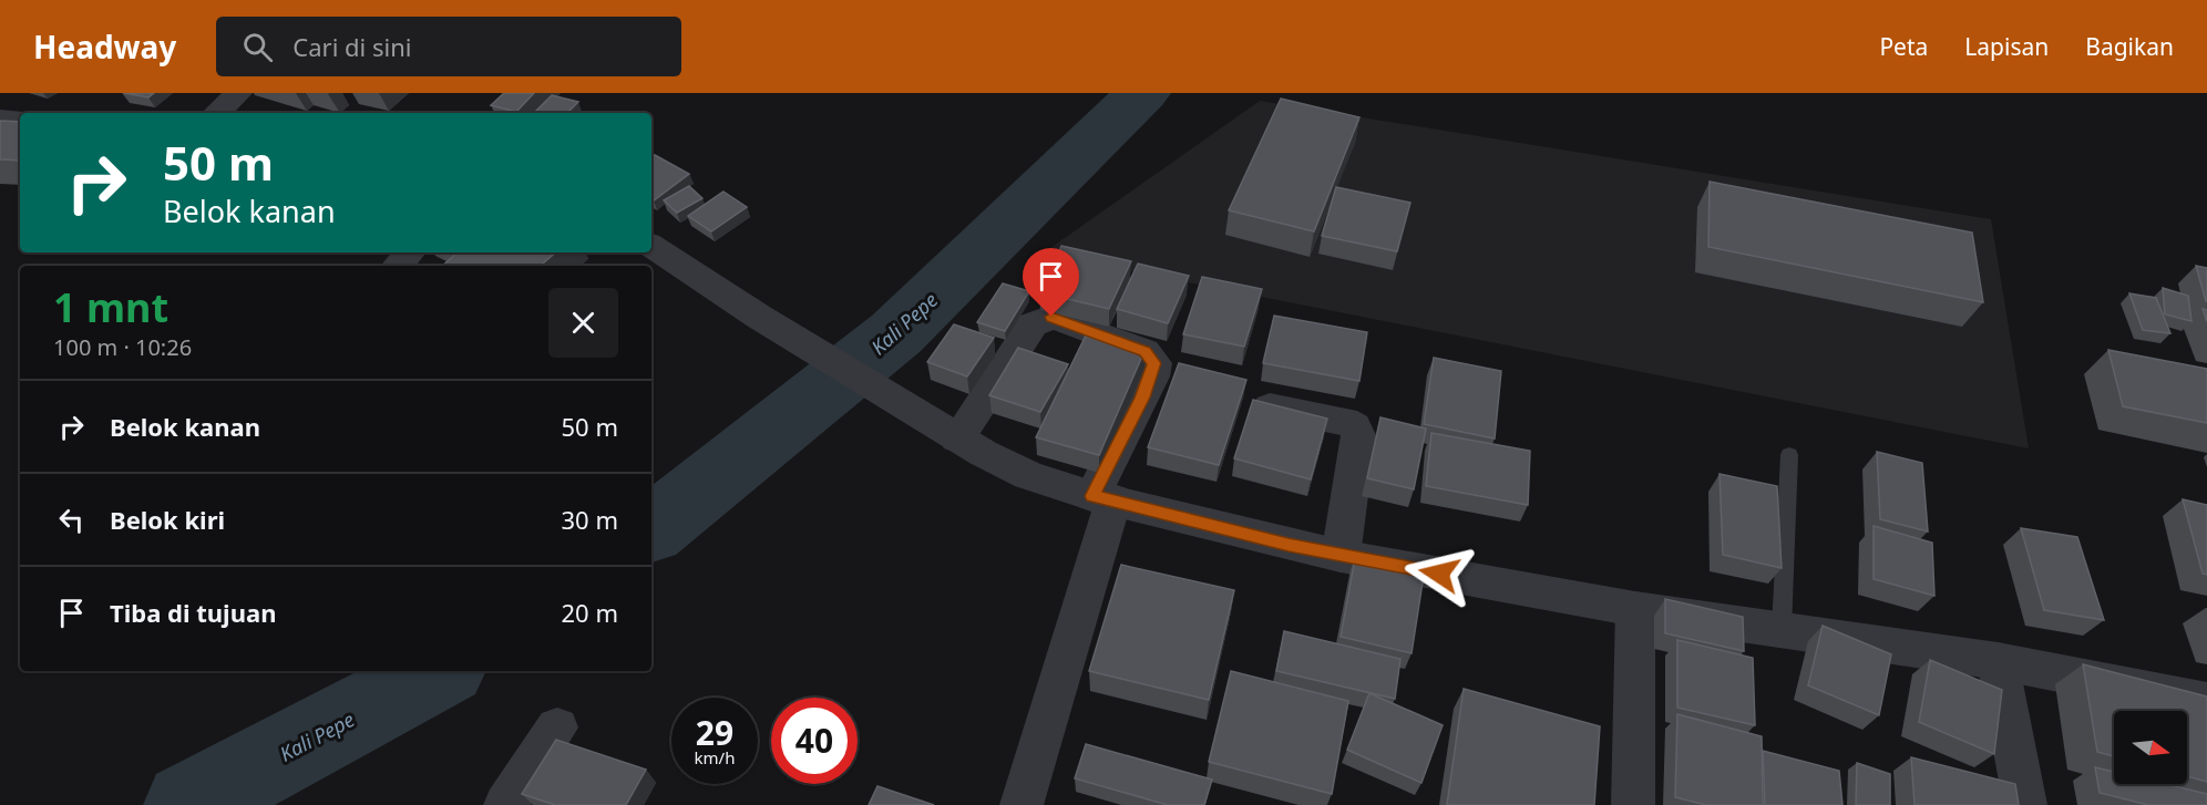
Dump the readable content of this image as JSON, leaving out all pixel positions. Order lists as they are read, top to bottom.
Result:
{
  "water": ["Kali Pepe"],
  "north": "right",
  "page": {
    "header": "Headway",
    "search": "Cari di sini",
    "nav": ["Peta", "Lapisan", "Bagikan"],
    "turn": ["50 m", "Belok kanan"],
    "heading": ["1 mnt", "100 m · 10:26"],
    "list": [
      {
        "name": "Belok kanan",
        "value": "50 m"
      },
      {
        "name": "Belok kiri",
        "value": "30 m"
      },
      {
        "name": "Tiba di tujuan",
        "value": "20 m"
      }
    ],
    "speed": "29 km/h",
    "limit": "40"
  }
}
